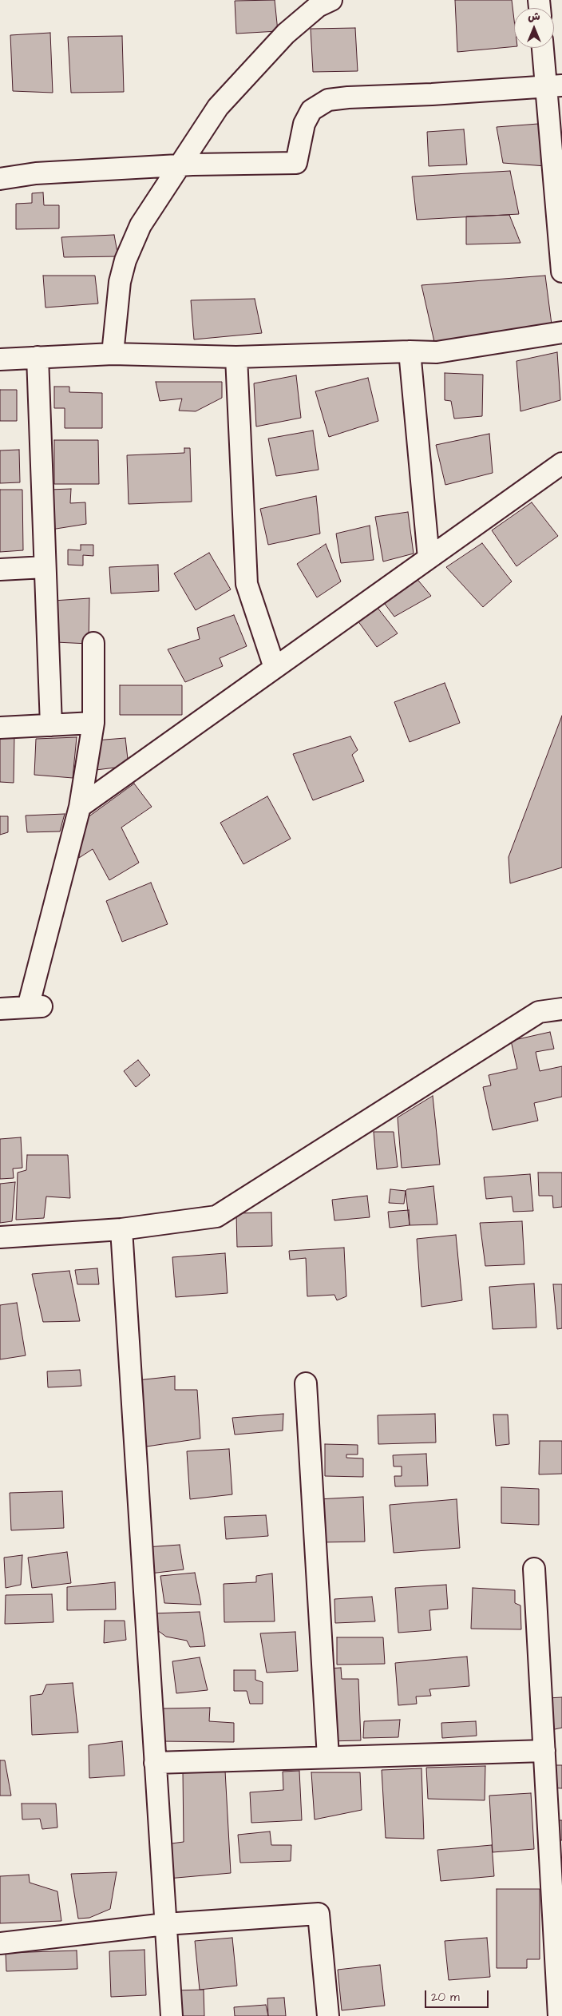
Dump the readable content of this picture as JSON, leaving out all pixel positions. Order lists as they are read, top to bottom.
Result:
{
  "scale_bar": "20 m",
  "north": "top"
}
